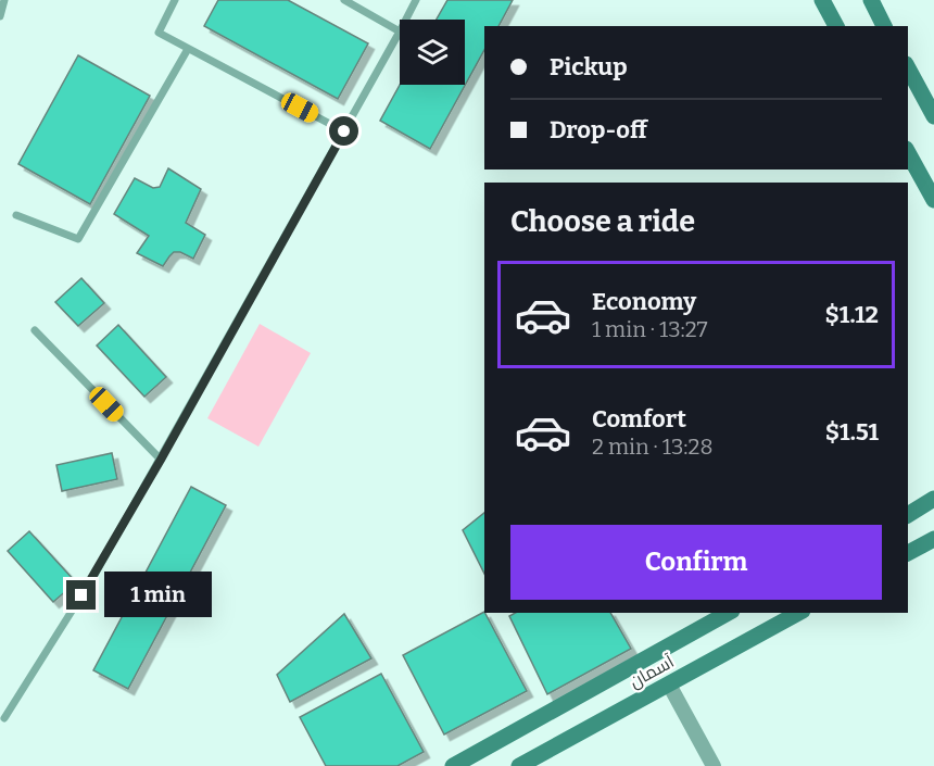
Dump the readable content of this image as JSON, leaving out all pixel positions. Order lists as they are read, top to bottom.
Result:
{
  "streets": {
    "street": ["آسمان"]
  },
  "page": {
    "banner": ["Pickup", "Drop-off"],
    "heading": "Choose a ride",
    "list": [
      {
        "name": "Economy",
        "note": "1 min · 13:27",
        "value": "$1.12"
      },
      {
        "name": "Comfort",
        "note": "2 min · 13:28",
        "value": "$1.51"
      }
    ],
    "buttons": "Confirm",
    "bubble": "1 min"
  }
}
